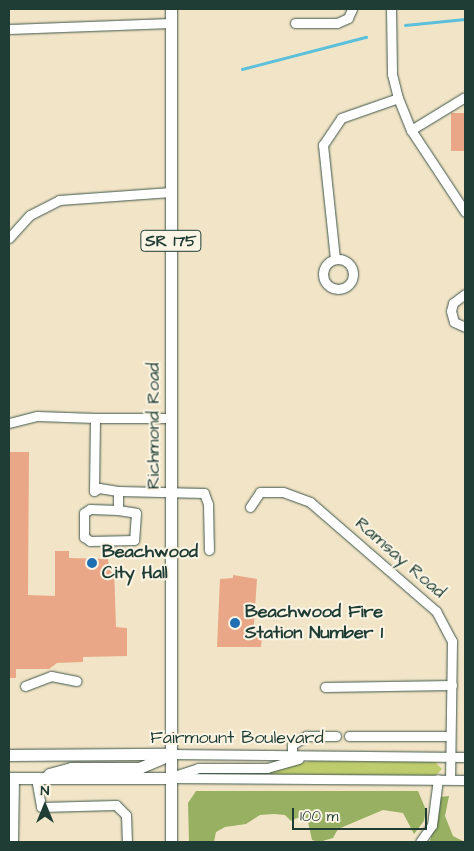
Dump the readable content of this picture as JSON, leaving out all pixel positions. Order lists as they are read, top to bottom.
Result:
{
  "streets": {
    "main road": ["SR 175", "Richmond Road", "Fairmount Boulevard"],
    "street": ["Ramsay Road"]
  },
  "crossings": [
    ["Richmond Road", "Fairmount Boulevard"],
    ["Ramsay Road", "Fairmount Boulevard"]
  ],
  "places": ["Beachwood City Hall", "Beachwood Fire Station Number 1"],
  "scale_bar": "100 m",
  "north": "top"
}
